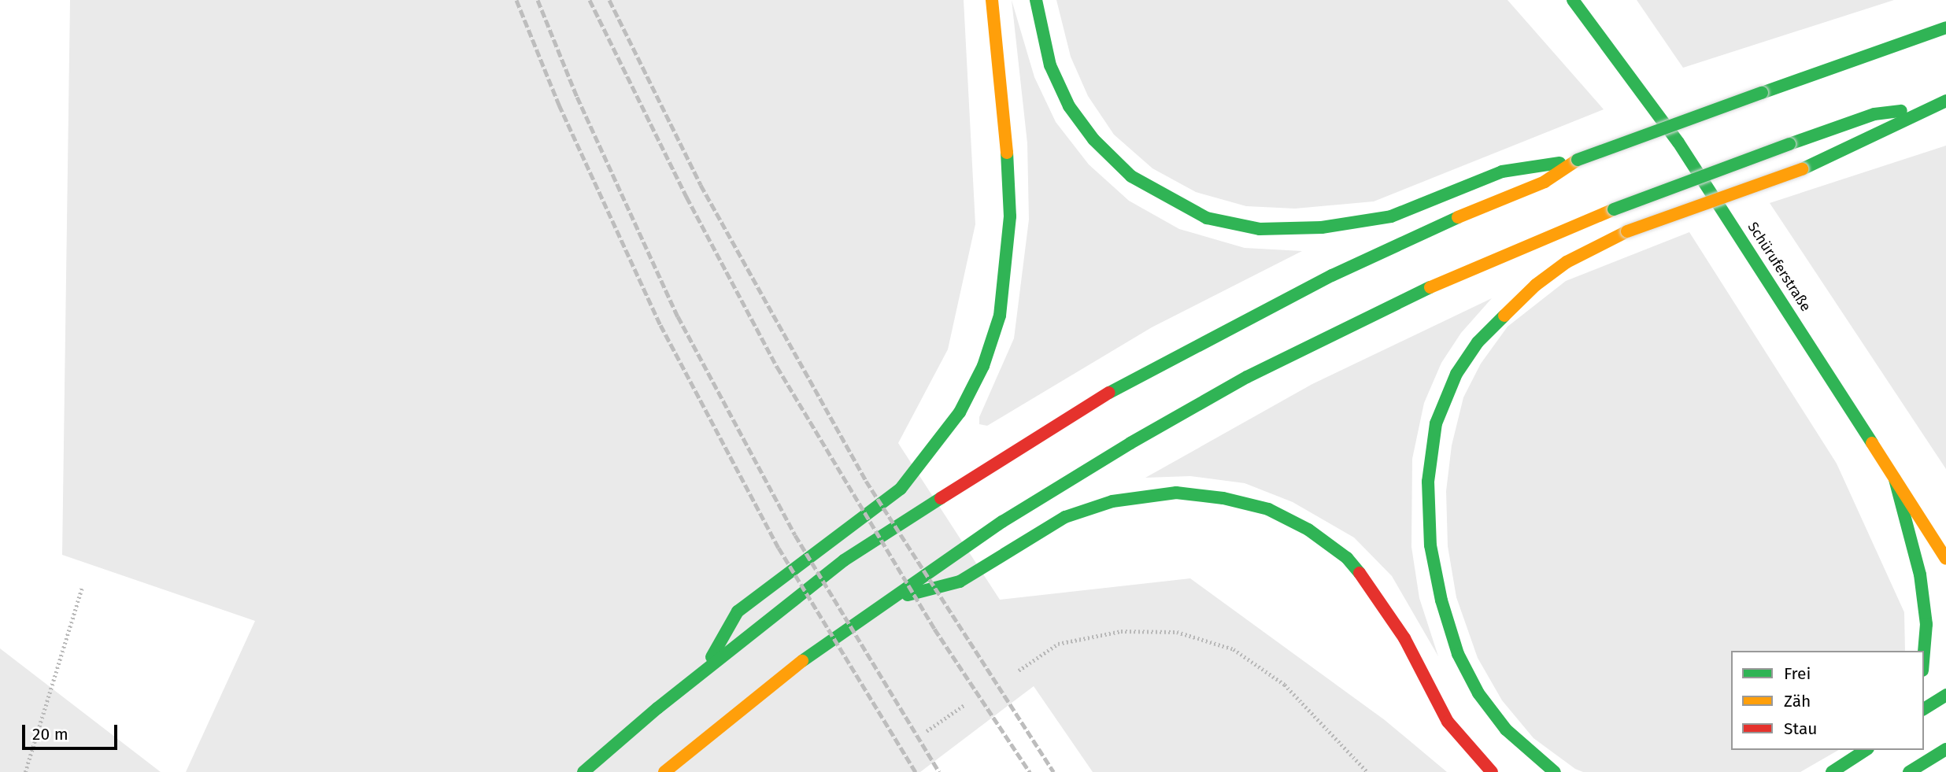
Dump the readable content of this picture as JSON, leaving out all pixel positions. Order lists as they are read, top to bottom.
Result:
{
  "streets": {
    "main road": ["Schüruferstraße"]
  },
  "legend": ["Frei", "Zäh", "Stau"],
  "scale_bar": "20 m"
}
